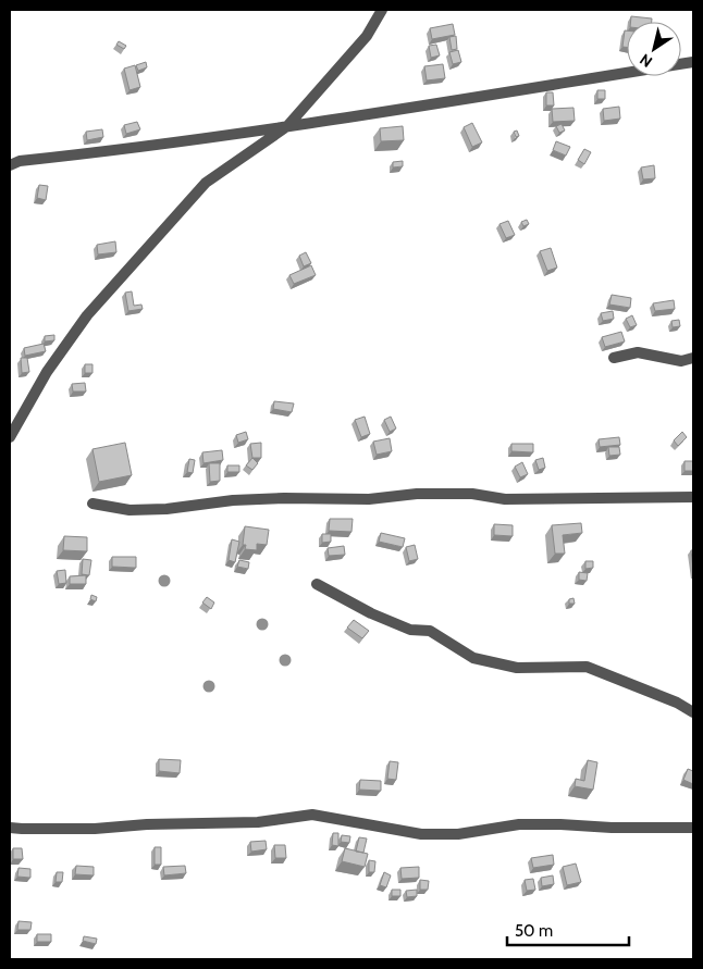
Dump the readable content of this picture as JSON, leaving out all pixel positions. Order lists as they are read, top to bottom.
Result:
{
  "scale_bar": "50 m",
  "north": "bottom left"
}
